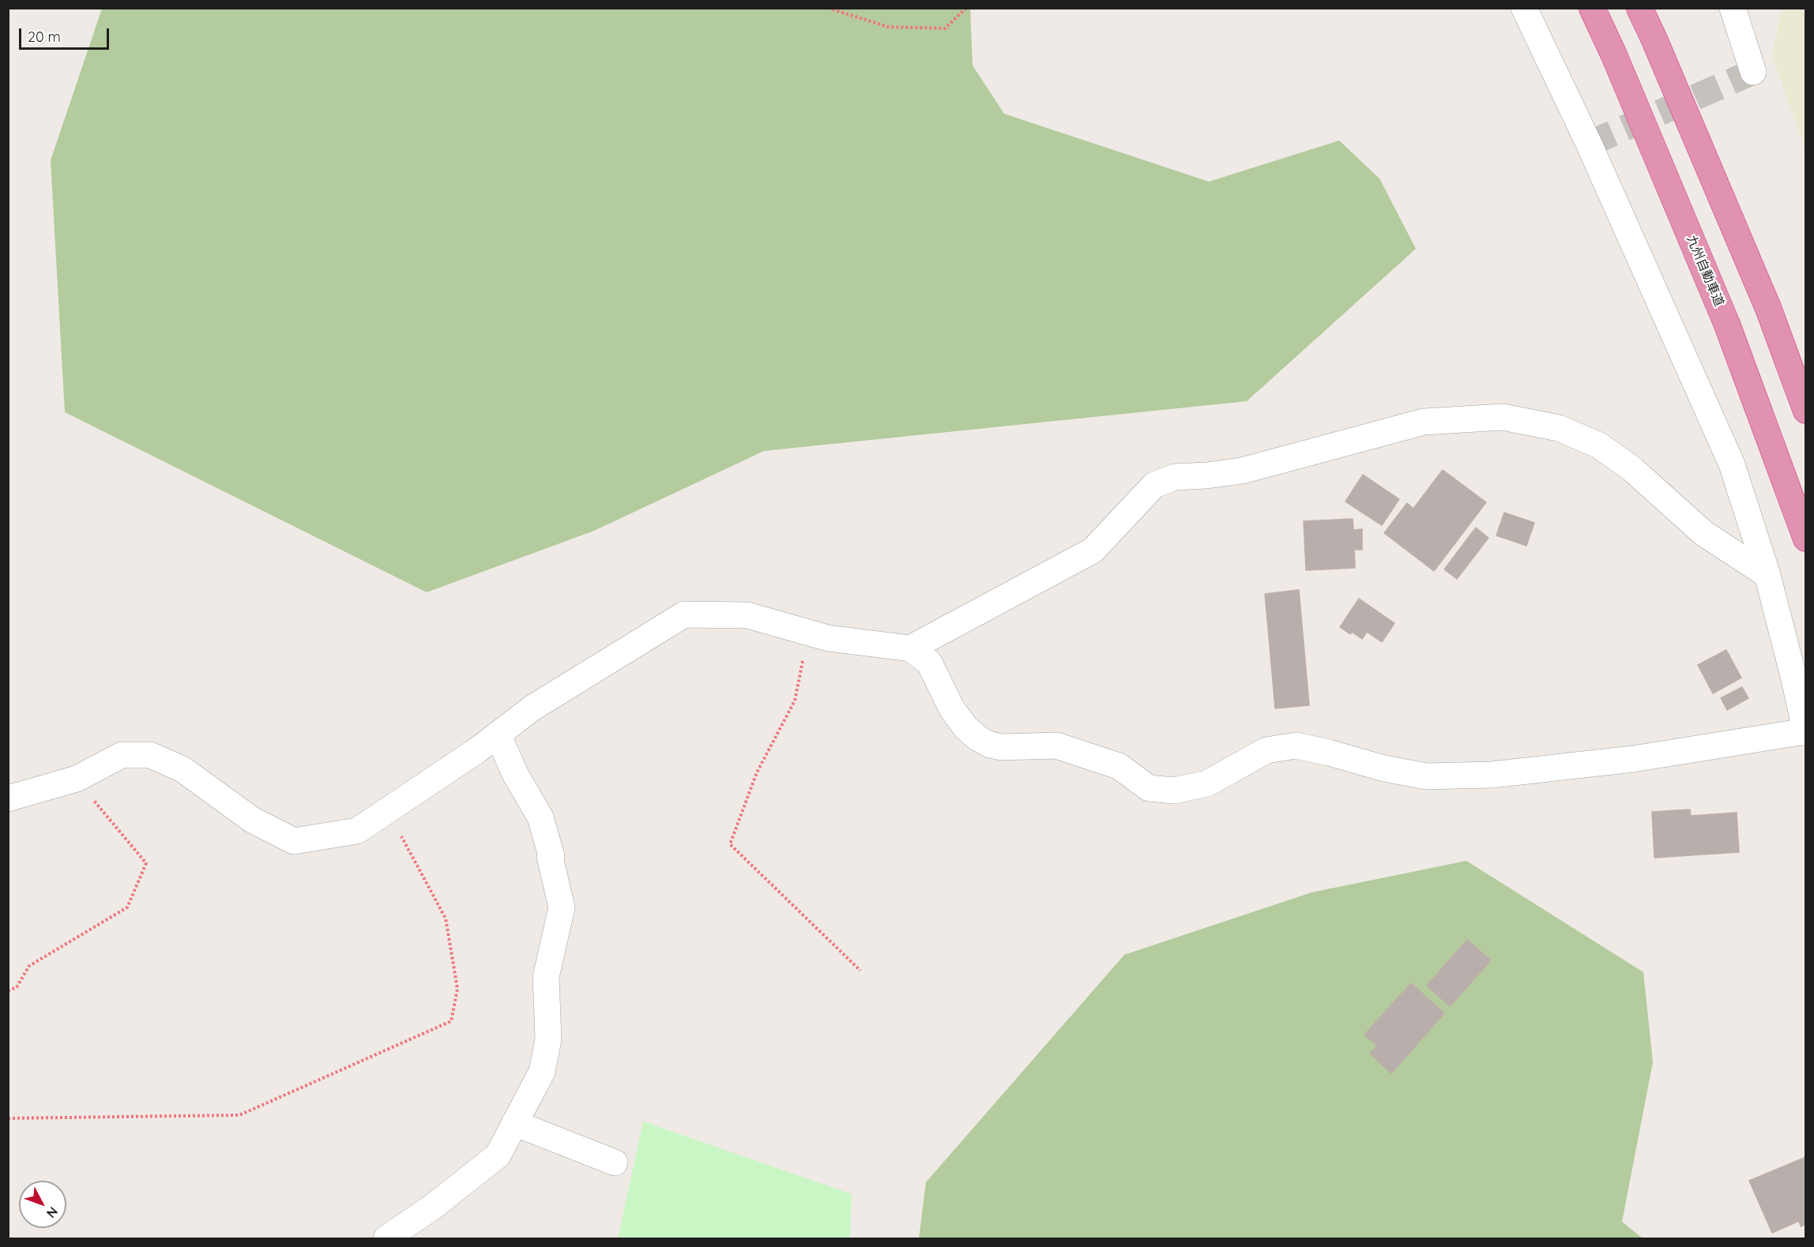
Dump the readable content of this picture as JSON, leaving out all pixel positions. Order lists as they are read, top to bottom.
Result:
{
  "streets": {
    "highway": ["九州自動車道"]
  },
  "scale_bar": "20 m",
  "north": "bottom right"
}
